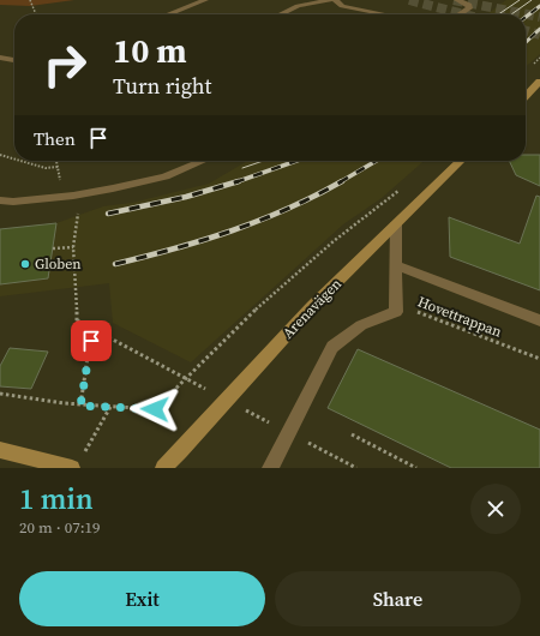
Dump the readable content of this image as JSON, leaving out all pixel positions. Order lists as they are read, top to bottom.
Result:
{
  "streets": {
    "main road": ["Arenavägen"],
    "path": ["Hovettrappan"]
  },
  "places": ["Globen"],
  "page": {
    "turn": ["10 m", "Turn right"],
    "then": "Then",
    "heading": ["1 min", "20 m · 07:19"],
    "buttons": ["Exit", "Share"]
  }
}
